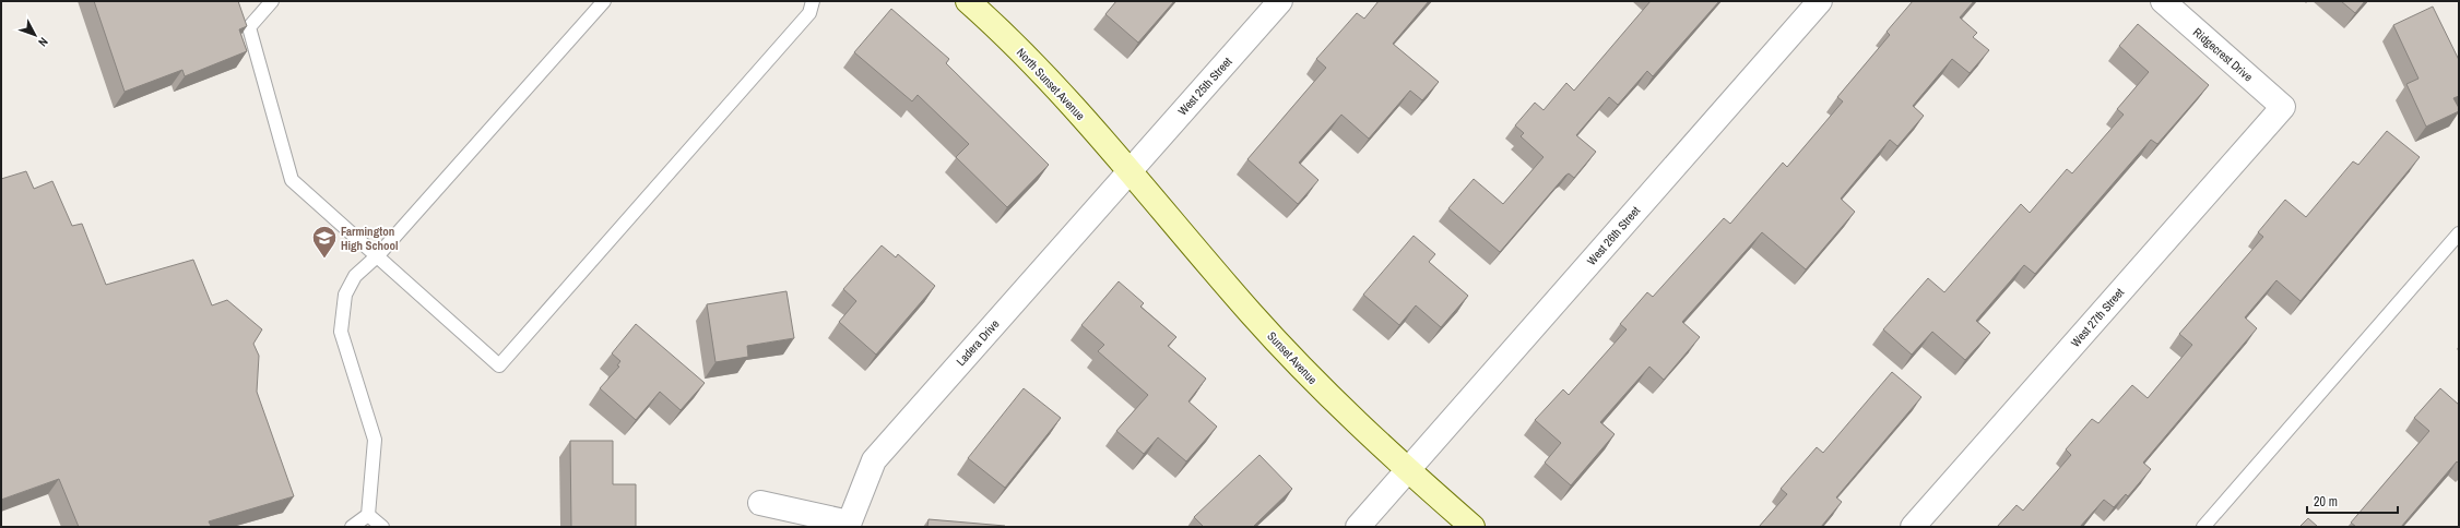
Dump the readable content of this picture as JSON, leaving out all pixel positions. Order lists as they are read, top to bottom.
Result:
{
  "streets": {
    "street": [
      "Ridgecrest Drive",
      "North Sunset Avenue",
      "West 25th Street",
      "West 26th Street",
      "West 27th Street",
      "Ladera Drive",
      "Sunset Avenue"
    ]
  },
  "crossings": [
    ["Ridgecrest Drive", "West 27th Street"],
    ["North Sunset Avenue", "West 25th Street"],
    ["North Sunset Avenue", "Ladera Drive"],
    ["North Sunset Avenue", "Sunset Avenue"],
    ["West 25th Street", "Ladera Drive"],
    ["West 25th Street", "Sunset Avenue"],
    ["West 26th Street", "Sunset Avenue"],
    ["Ladera Drive", "Sunset Avenue"]
  ],
  "places": {
    "school or university": ["Farmington High School"]
  },
  "scale_bar": "20 m",
  "north": "bottom right"
}
